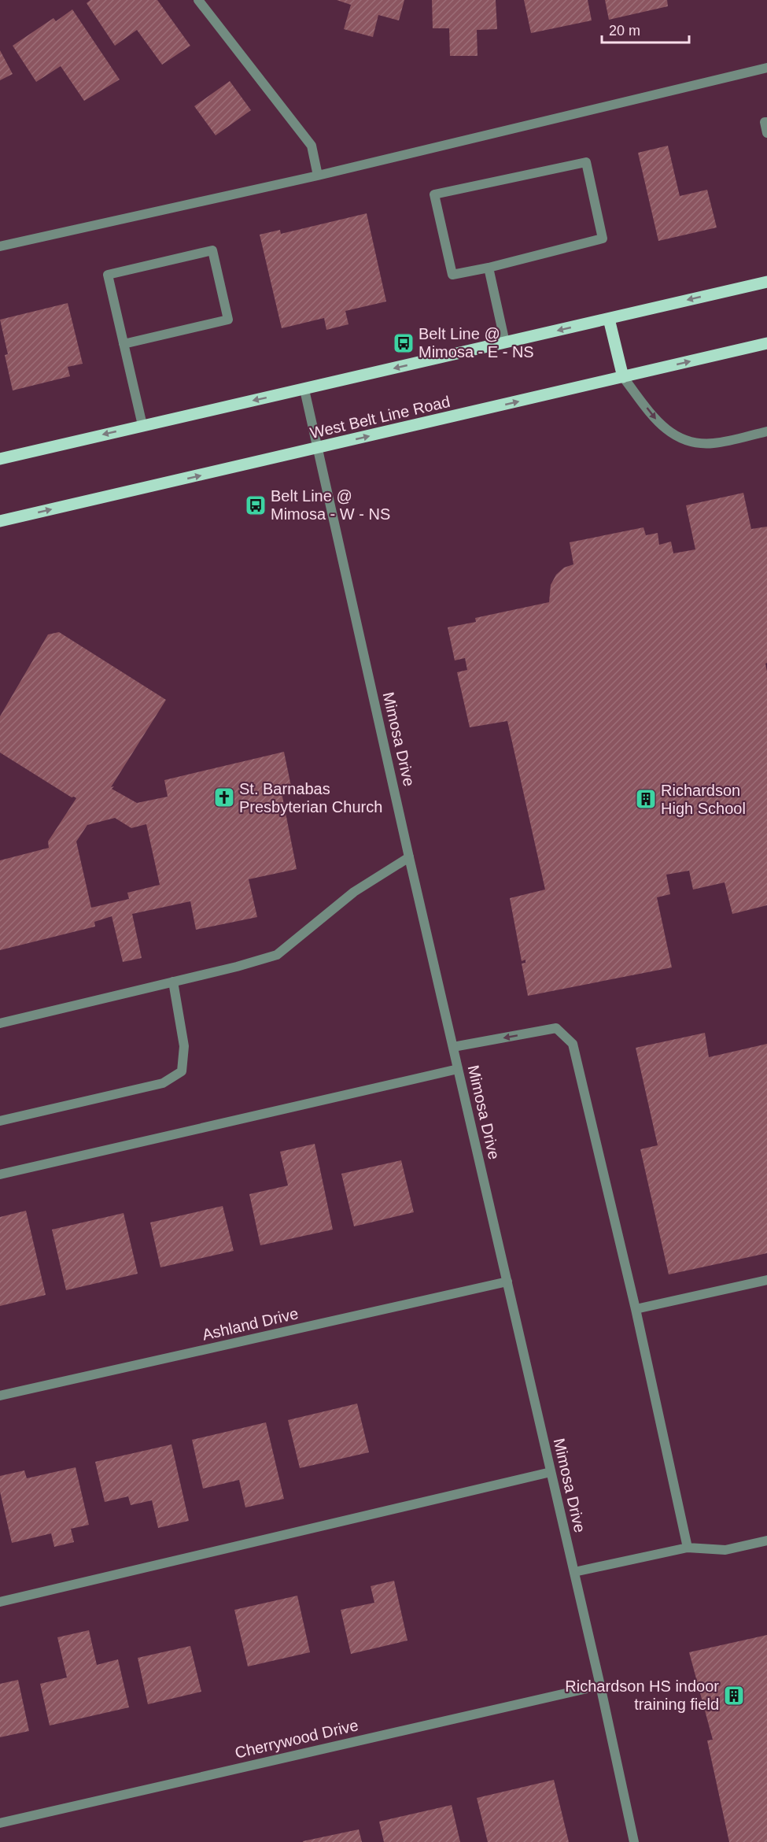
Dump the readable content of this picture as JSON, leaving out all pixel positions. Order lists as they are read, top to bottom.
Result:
{
  "streets": {
    "main road": ["West Belt Line Road"],
    "street": ["Mimosa Drive", "Ashland Drive", "Cherrywood Drive"]
  },
  "crossings": [
    ["West Belt Line Road", "Mimosa Drive"],
    ["Mimosa Drive", "Ashland Drive"],
    ["Mimosa Drive", "Cherrywood Drive"]
  ],
  "places": {
    "bus stop": ["Belt Line @ Mimosa - E - NS", "Belt Line @ Mimosa - W - NS"],
    "church": ["St. Barnabas Presbyterian Church"],
    "building": ["Richardson High School", "Richardson HS indoor training field"]
  },
  "scale_bar": "20 m"
}
